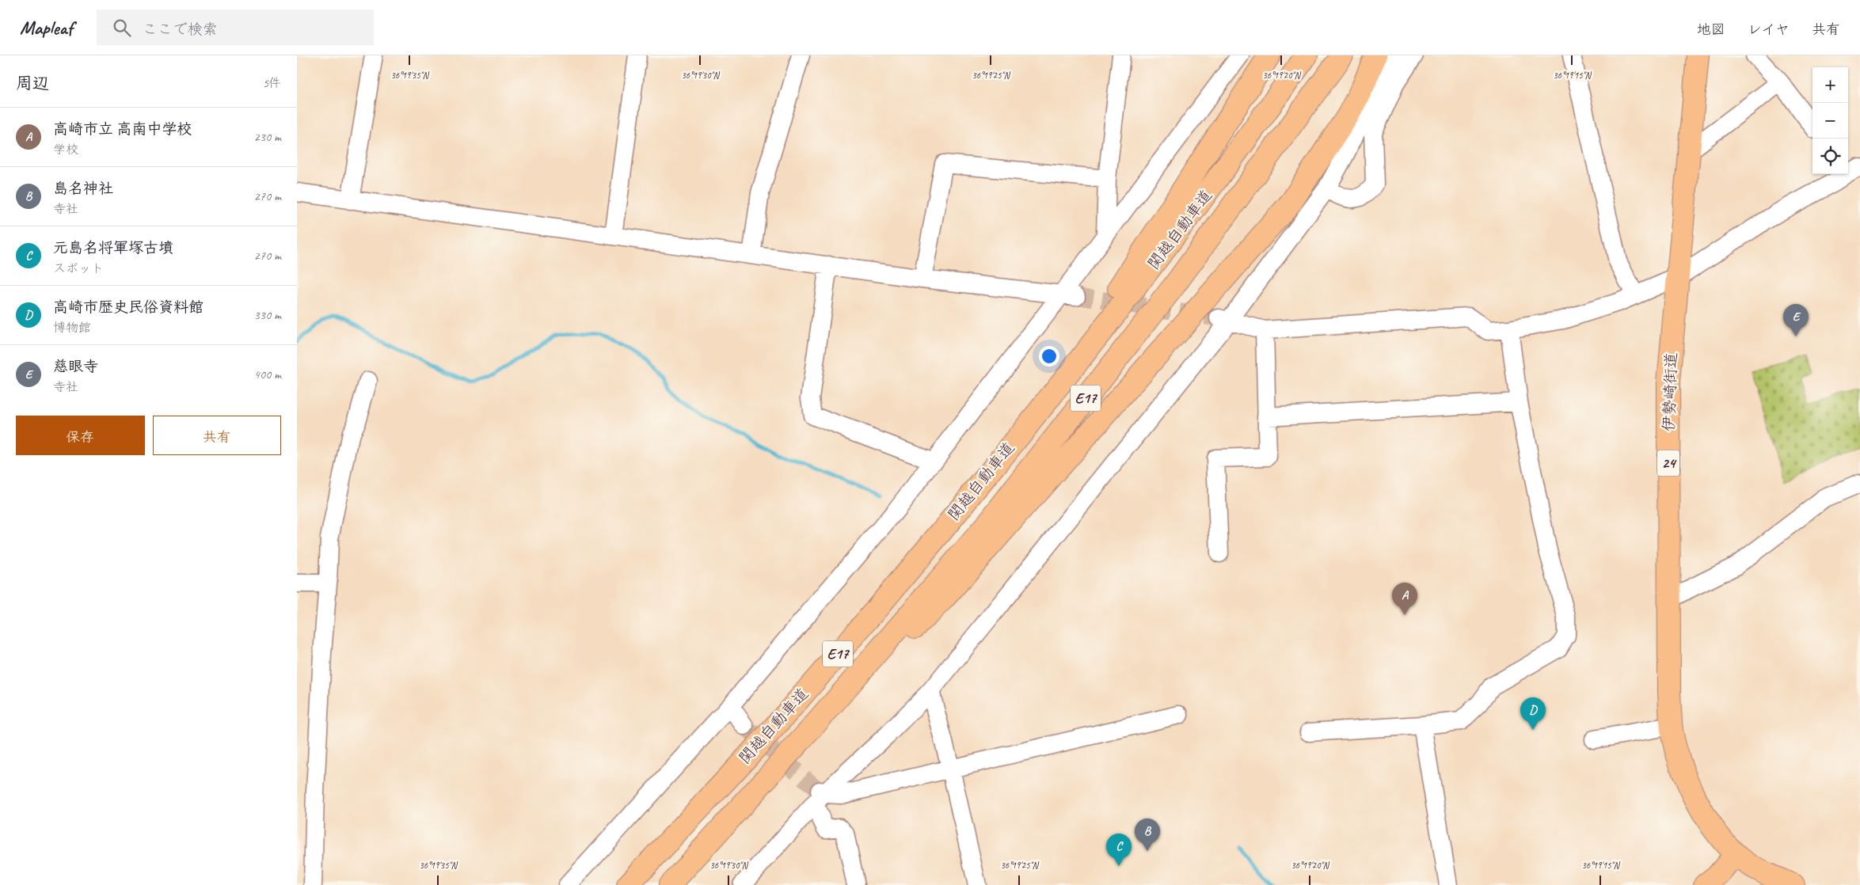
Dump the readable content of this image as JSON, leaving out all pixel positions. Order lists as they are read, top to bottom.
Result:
{
  "streets": {
    "main road": [
      "関越自動車道",
      "伊勢崎街道",
      "E17",
      "24"
    ]
  },
  "page": {
    "header": "Mapleaf",
    "search": "ここで検索",
    "nav": ["地図", "レイヤ", "共有"],
    "heading": ["周辺", "5件"],
    "map_buttons": ["+", "−"],
    "list": [
      {
        "mark": "A",
        "name": "高崎市立 高南中学校",
        "note": "学校",
        "value": "230 m"
      },
      {
        "mark": "B",
        "name": "島名神社",
        "note": "寺社",
        "value": "270 m"
      },
      {
        "mark": "C",
        "name": "元島名将軍塚古墳",
        "note": "スポット",
        "value": "270 m"
      },
      {
        "mark": "D",
        "name": "高崎市歴史民俗資料館",
        "note": "博物館",
        "value": "330 m"
      },
      {
        "mark": "E",
        "name": "慈眼寺",
        "note": "寺社",
        "value": "400 m"
      }
    ],
    "pins": [
      "E",
      "A",
      "D",
      "B",
      "C"
    ],
    "buttons": ["保存", "共有"]
  },
  "coordinates": [
    "36°19'35\"N",
    "36°19'30\"N",
    "36°19'25\"N",
    "36°19'20\"N",
    "36°19'15\"N"
  ]
}
